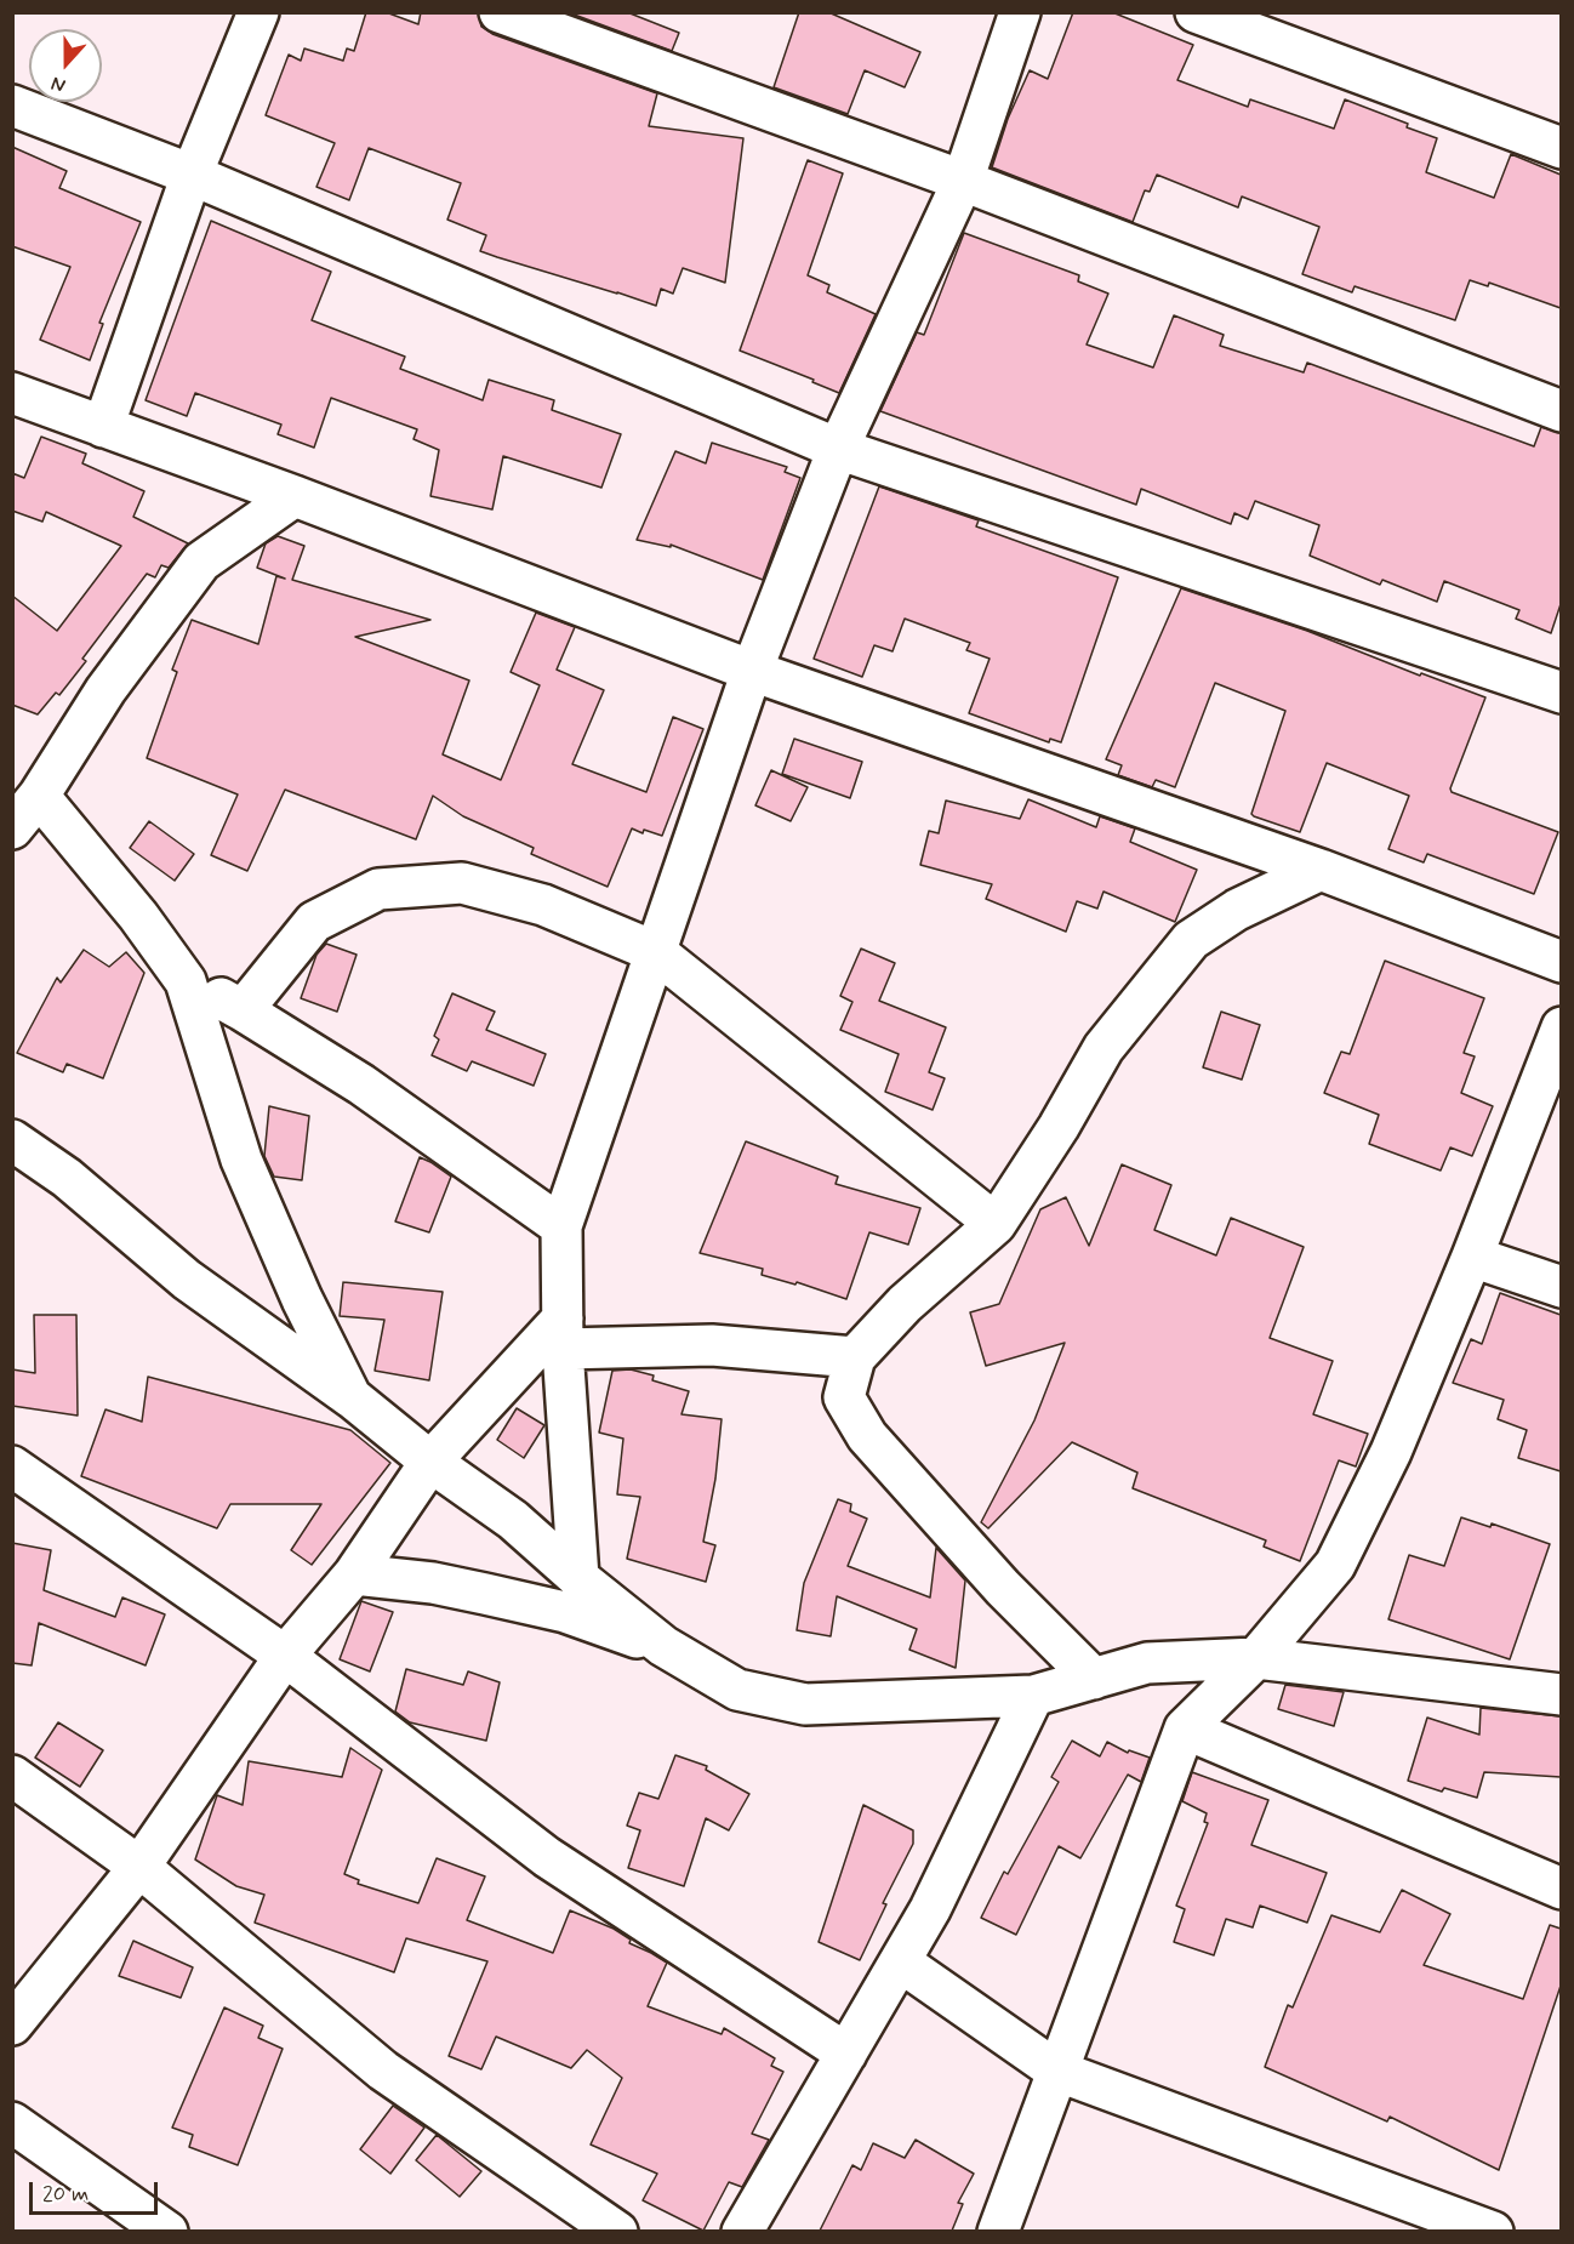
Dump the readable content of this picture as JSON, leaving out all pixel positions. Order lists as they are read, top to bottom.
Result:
{
  "scale_bar": "20 m",
  "north": "bottom"
}
